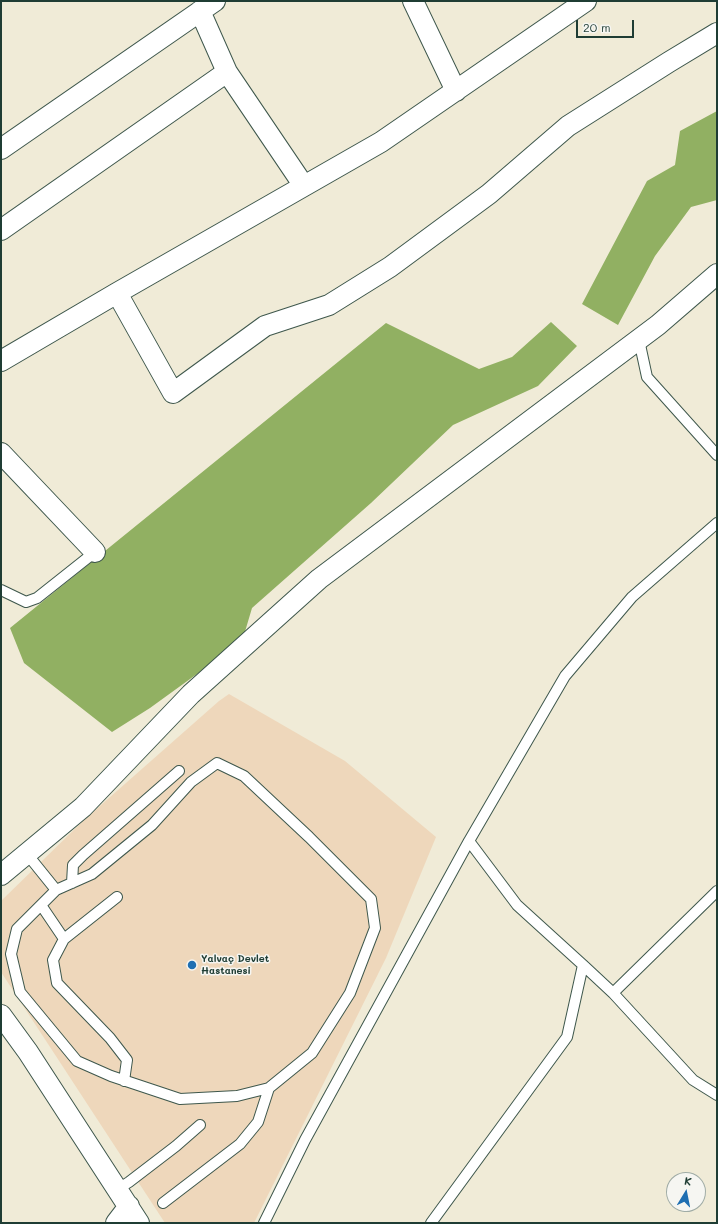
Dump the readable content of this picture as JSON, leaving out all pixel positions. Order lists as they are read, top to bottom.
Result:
{
  "places": ["Yalvaç Devlet Hastanesi"],
  "scale_bar": "20 m",
  "north": "top"
}
